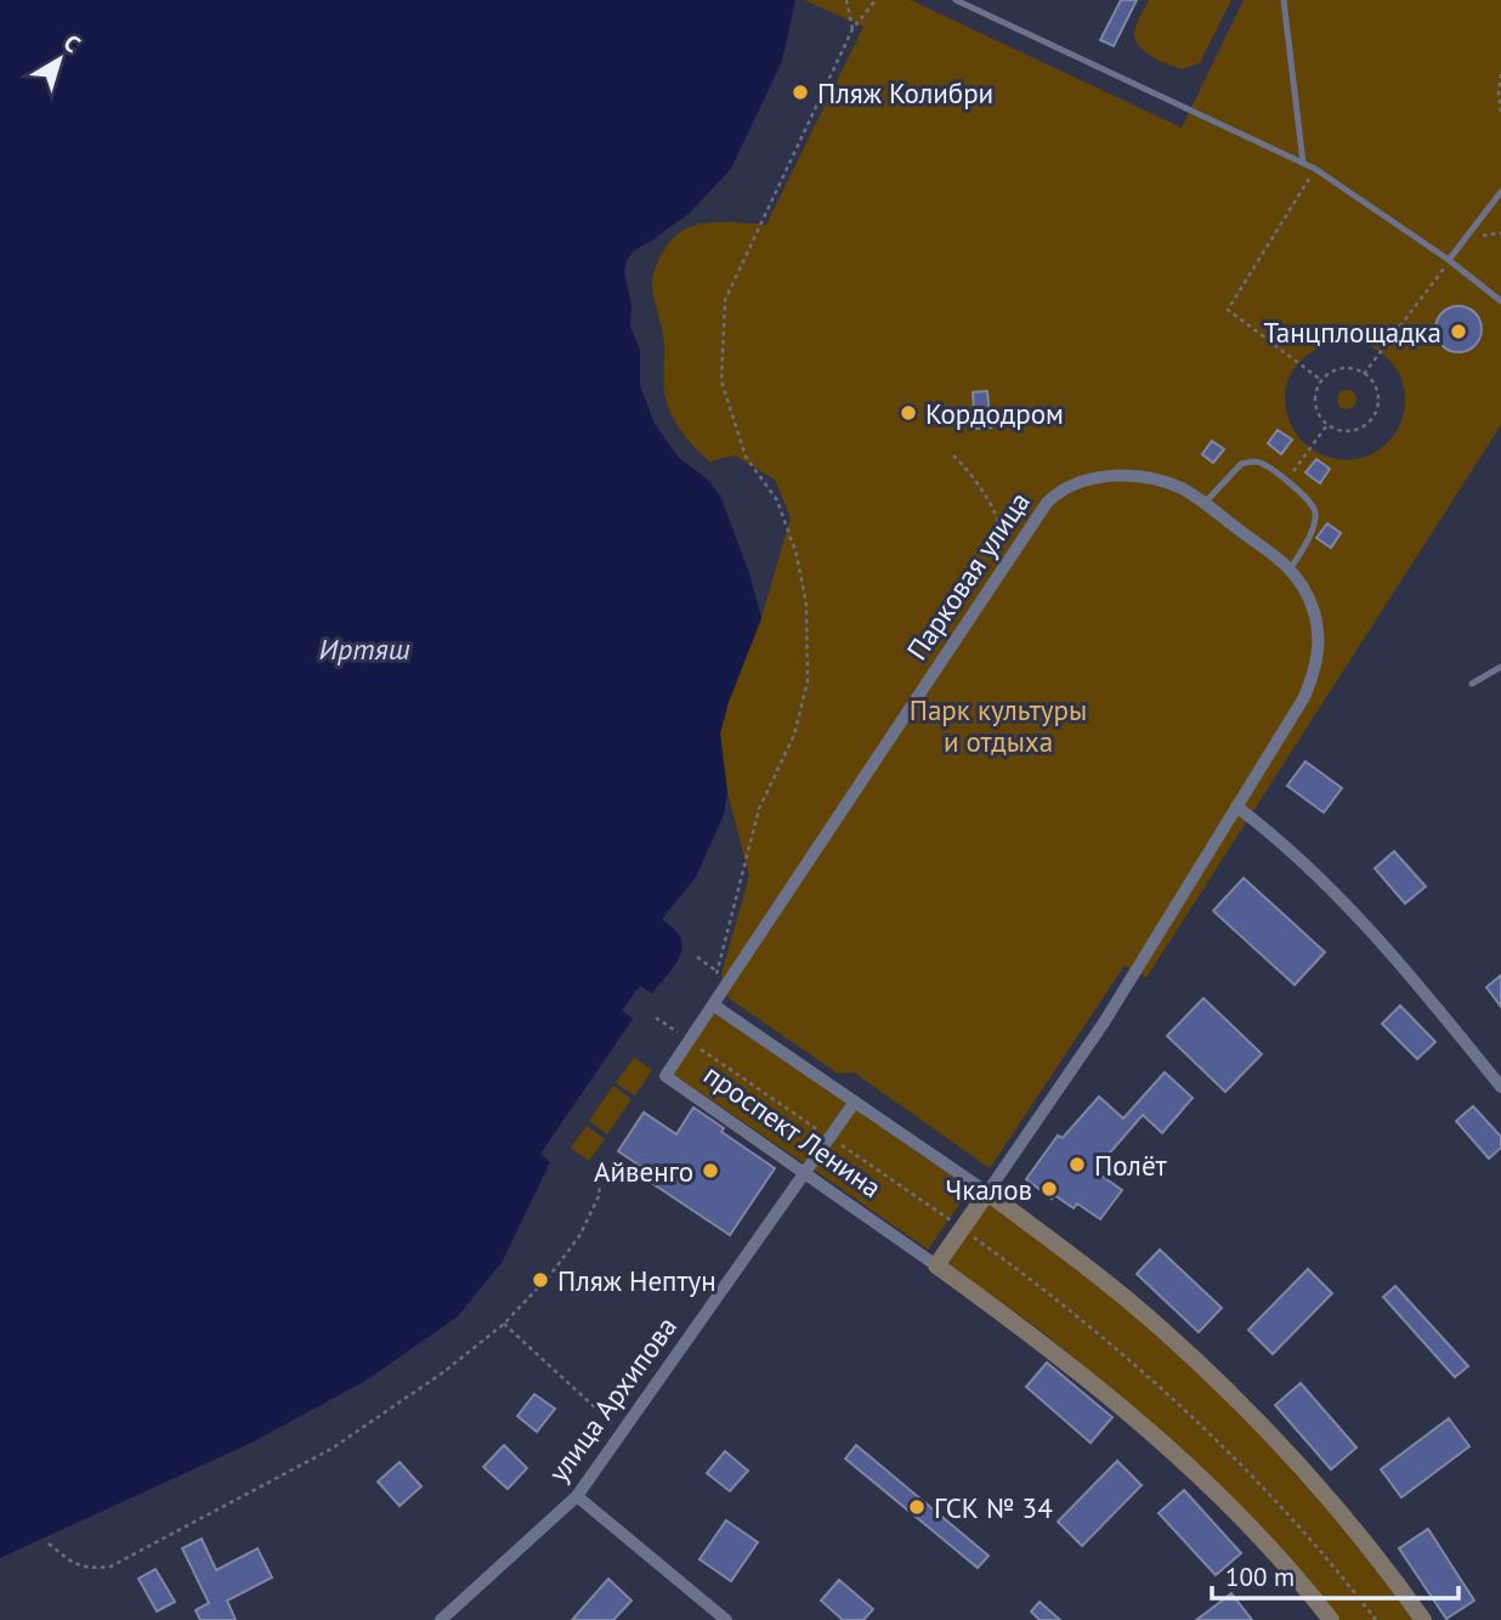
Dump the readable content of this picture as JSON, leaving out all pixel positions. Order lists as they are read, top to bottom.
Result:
{
  "streets": {
    "street": ["Парковая улица", "проспект Ленина", "улица Архипова"]
  },
  "crossings": [
    ["Парковая улица", "проспект Ленина"],
    ["проспект Ленина", "улица Архипова"]
  ],
  "water": ["Иртяш"],
  "parks": ["Парк культуры и отдыха"],
  "places": [
    "Пляж Колибри",
    "Танцплощадка",
    "Кордодром",
    "Полёт",
    "Айвенго",
    "Чкалов",
    "Пляж Нептун",
    "ГСК № 34"
  ],
  "scale_bar": "100 m",
  "north": "top right"
}
